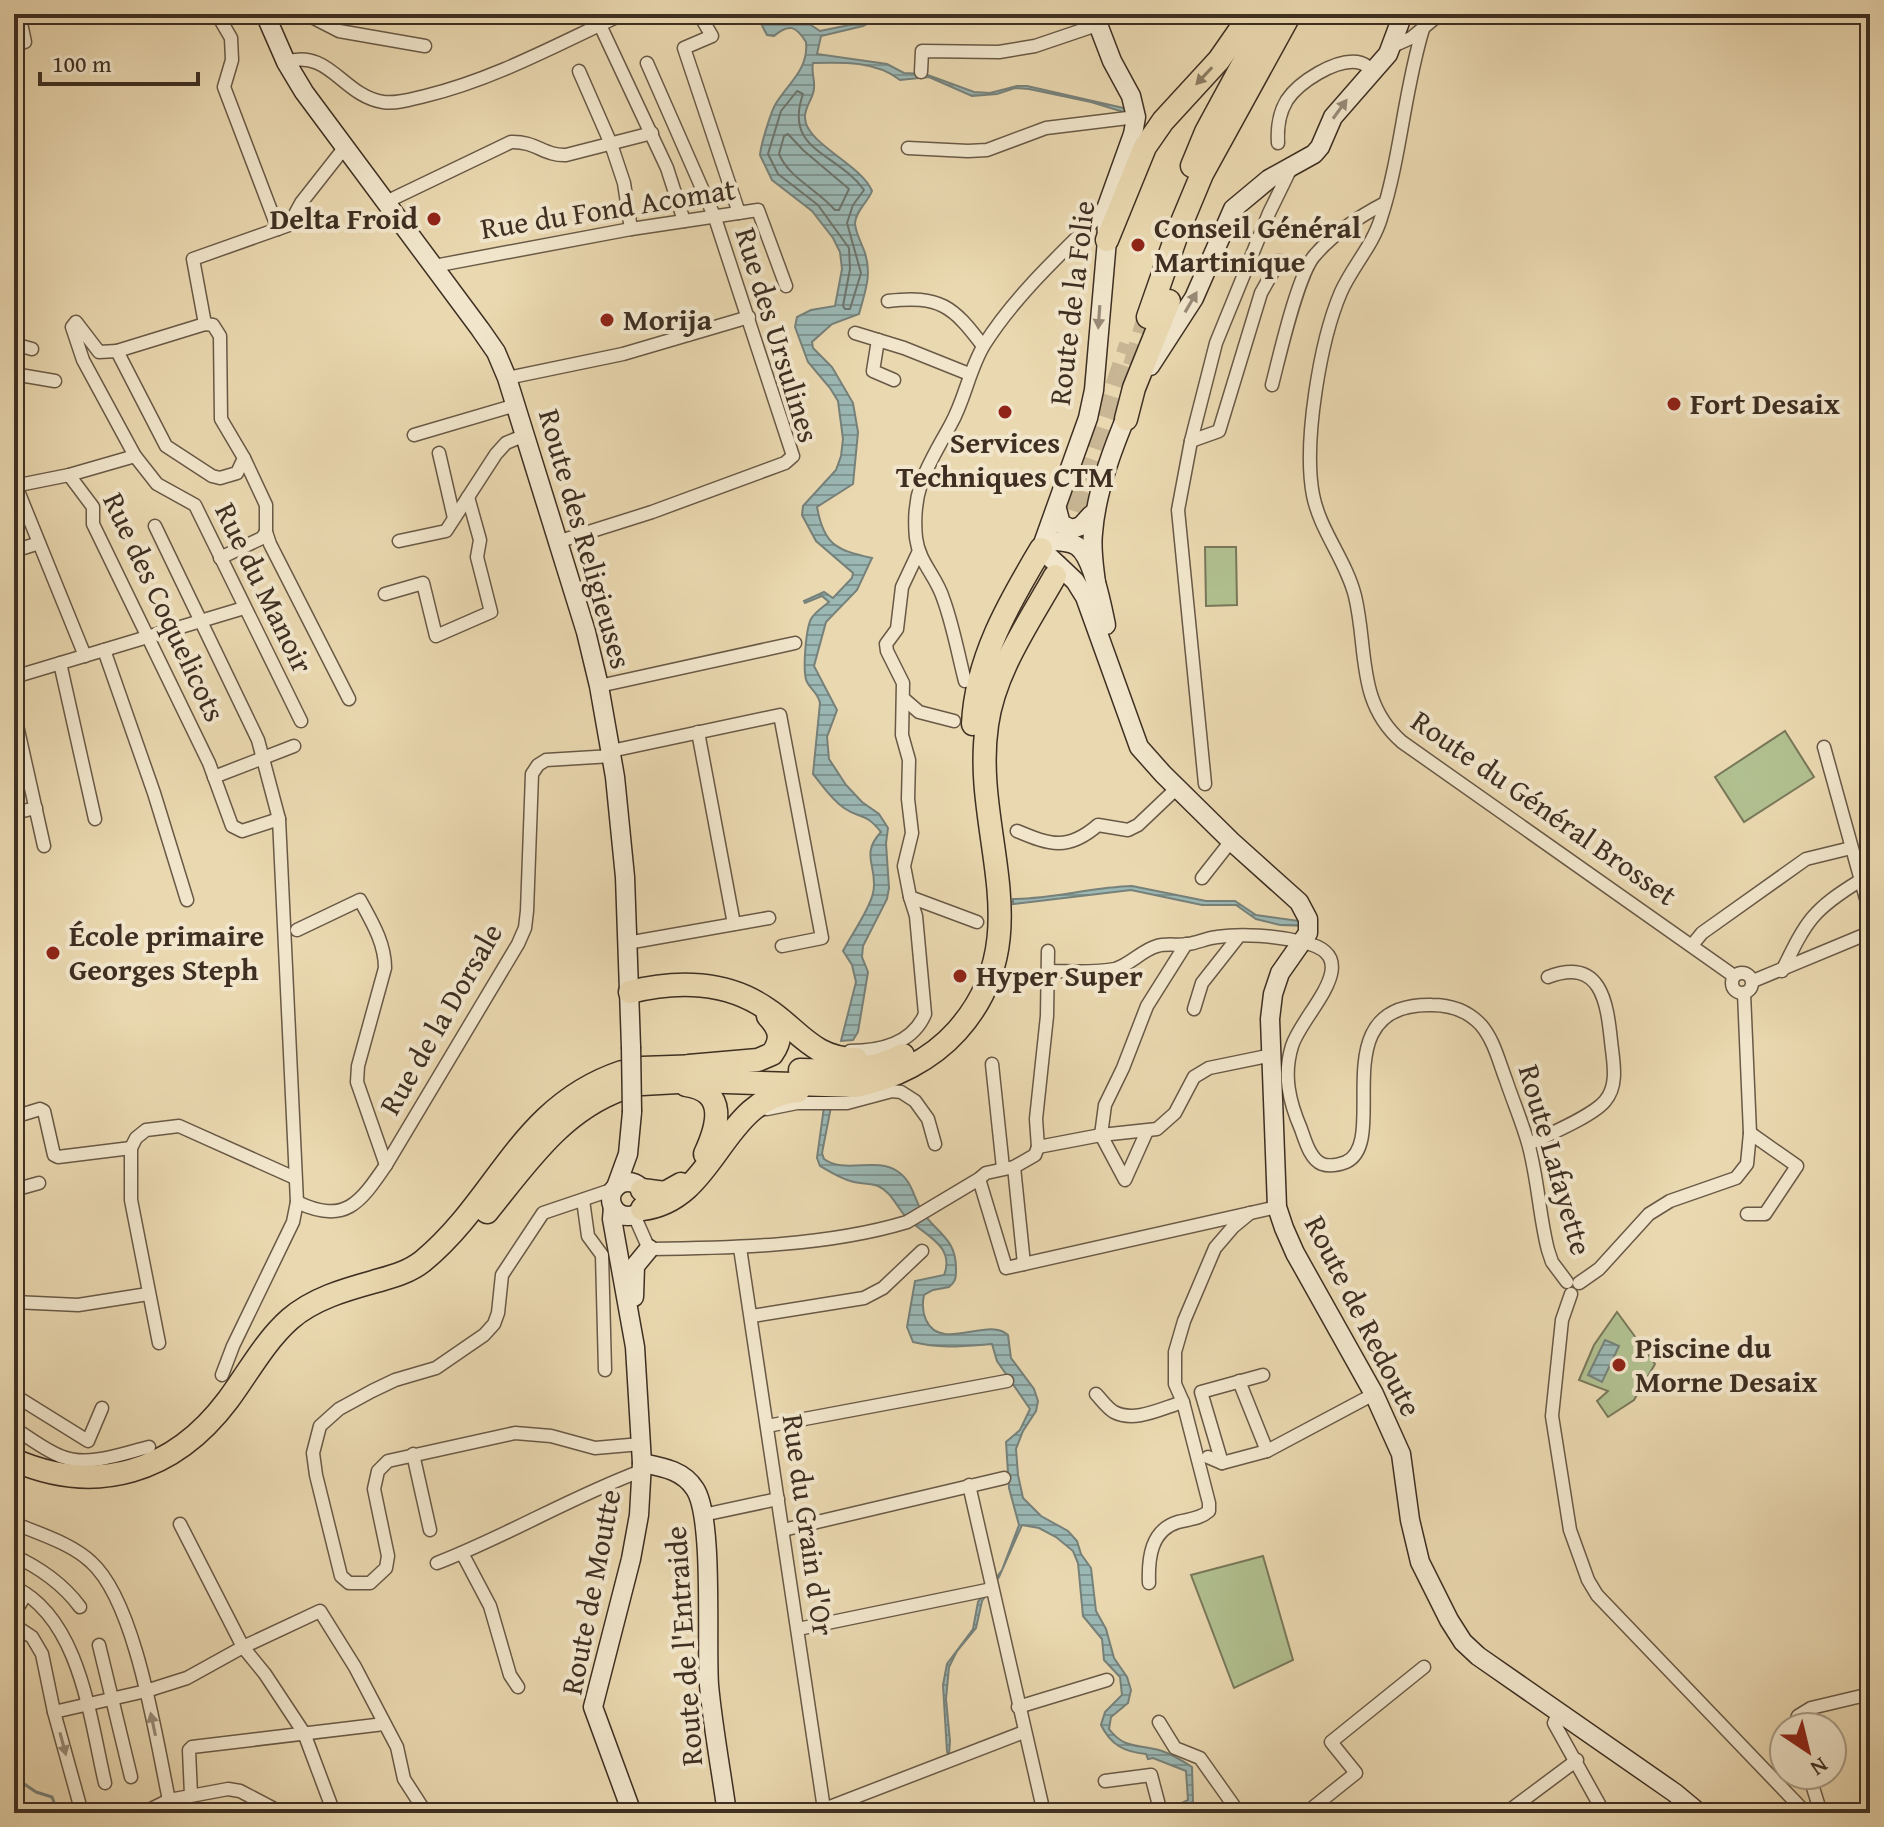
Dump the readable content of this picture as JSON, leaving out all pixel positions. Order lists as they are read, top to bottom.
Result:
{
  "streets": {
    "main road": [
      "Route de la Folie",
      "Route des Religieuses",
      "Route de Redoute",
      "Route de Moutte",
      "Route de l'Entraide"
    ],
    "street": [
      "Rue du Fond Acomat",
      "Rue des Ursulines",
      "Rue du Manoir",
      "Rue des Coquelicots",
      "Route du Général Brosset",
      "Rue de la Dorsale",
      "Route Lafayette",
      "Rue du Grain d'Or"
    ]
  },
  "crossings": [
    ["Rue du Fond Acomat", "Rue des Ursulines"],
    ["Rue du Fond Acomat", "Route des Religieuses"],
    ["Rue des Ursulines", "Route des Religieuses"],
    ["Route des Religieuses", "Rue de la Dorsale"],
    ["Route des Religieuses", "Route de Moutte"],
    ["Route des Religieuses", "Route de l'Entraide"],
    ["Route Lafayette", "Route de Redoute"],
    ["Route de Moutte", "Route de l'Entraide"]
  ],
  "places": [
    "Delta Froid",
    "Conseil Général Martinique",
    "Morija",
    "Fort Desaix",
    "Services Techniques CTM",
    "École primaire Georges Steph",
    "Hyper Super",
    "Piscine du Morne Desaix"
  ],
  "scale_bar": "100 m",
  "north": "bottom right"
}
